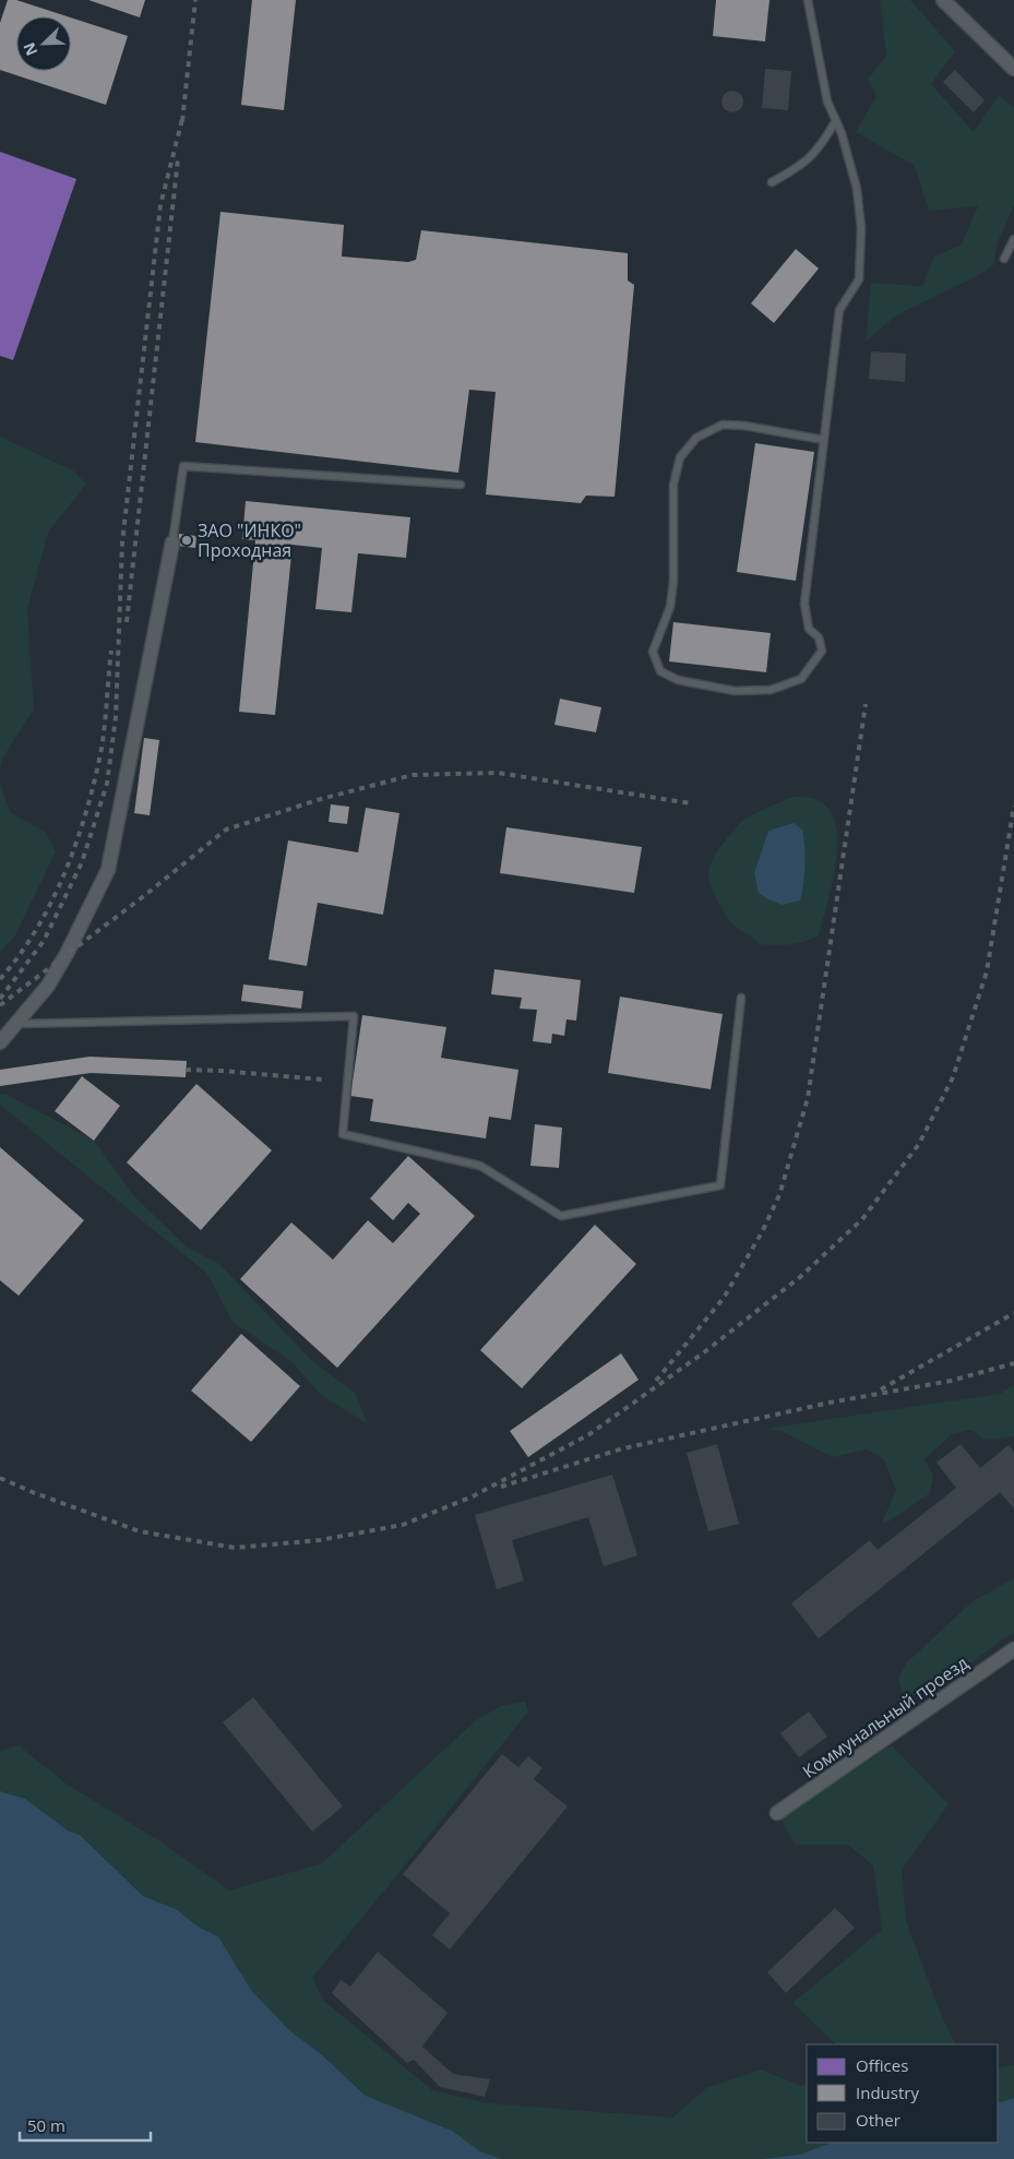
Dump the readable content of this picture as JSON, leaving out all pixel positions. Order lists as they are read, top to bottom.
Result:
{
  "streets": {
    "street": ["Коммунальный проезд"]
  },
  "places": ["ЗАО \"ИНКО\" Проходная"],
  "legend": ["Offices", "Industry", "Other"],
  "scale_bar": "50 m",
  "north": "bottom left"
}
